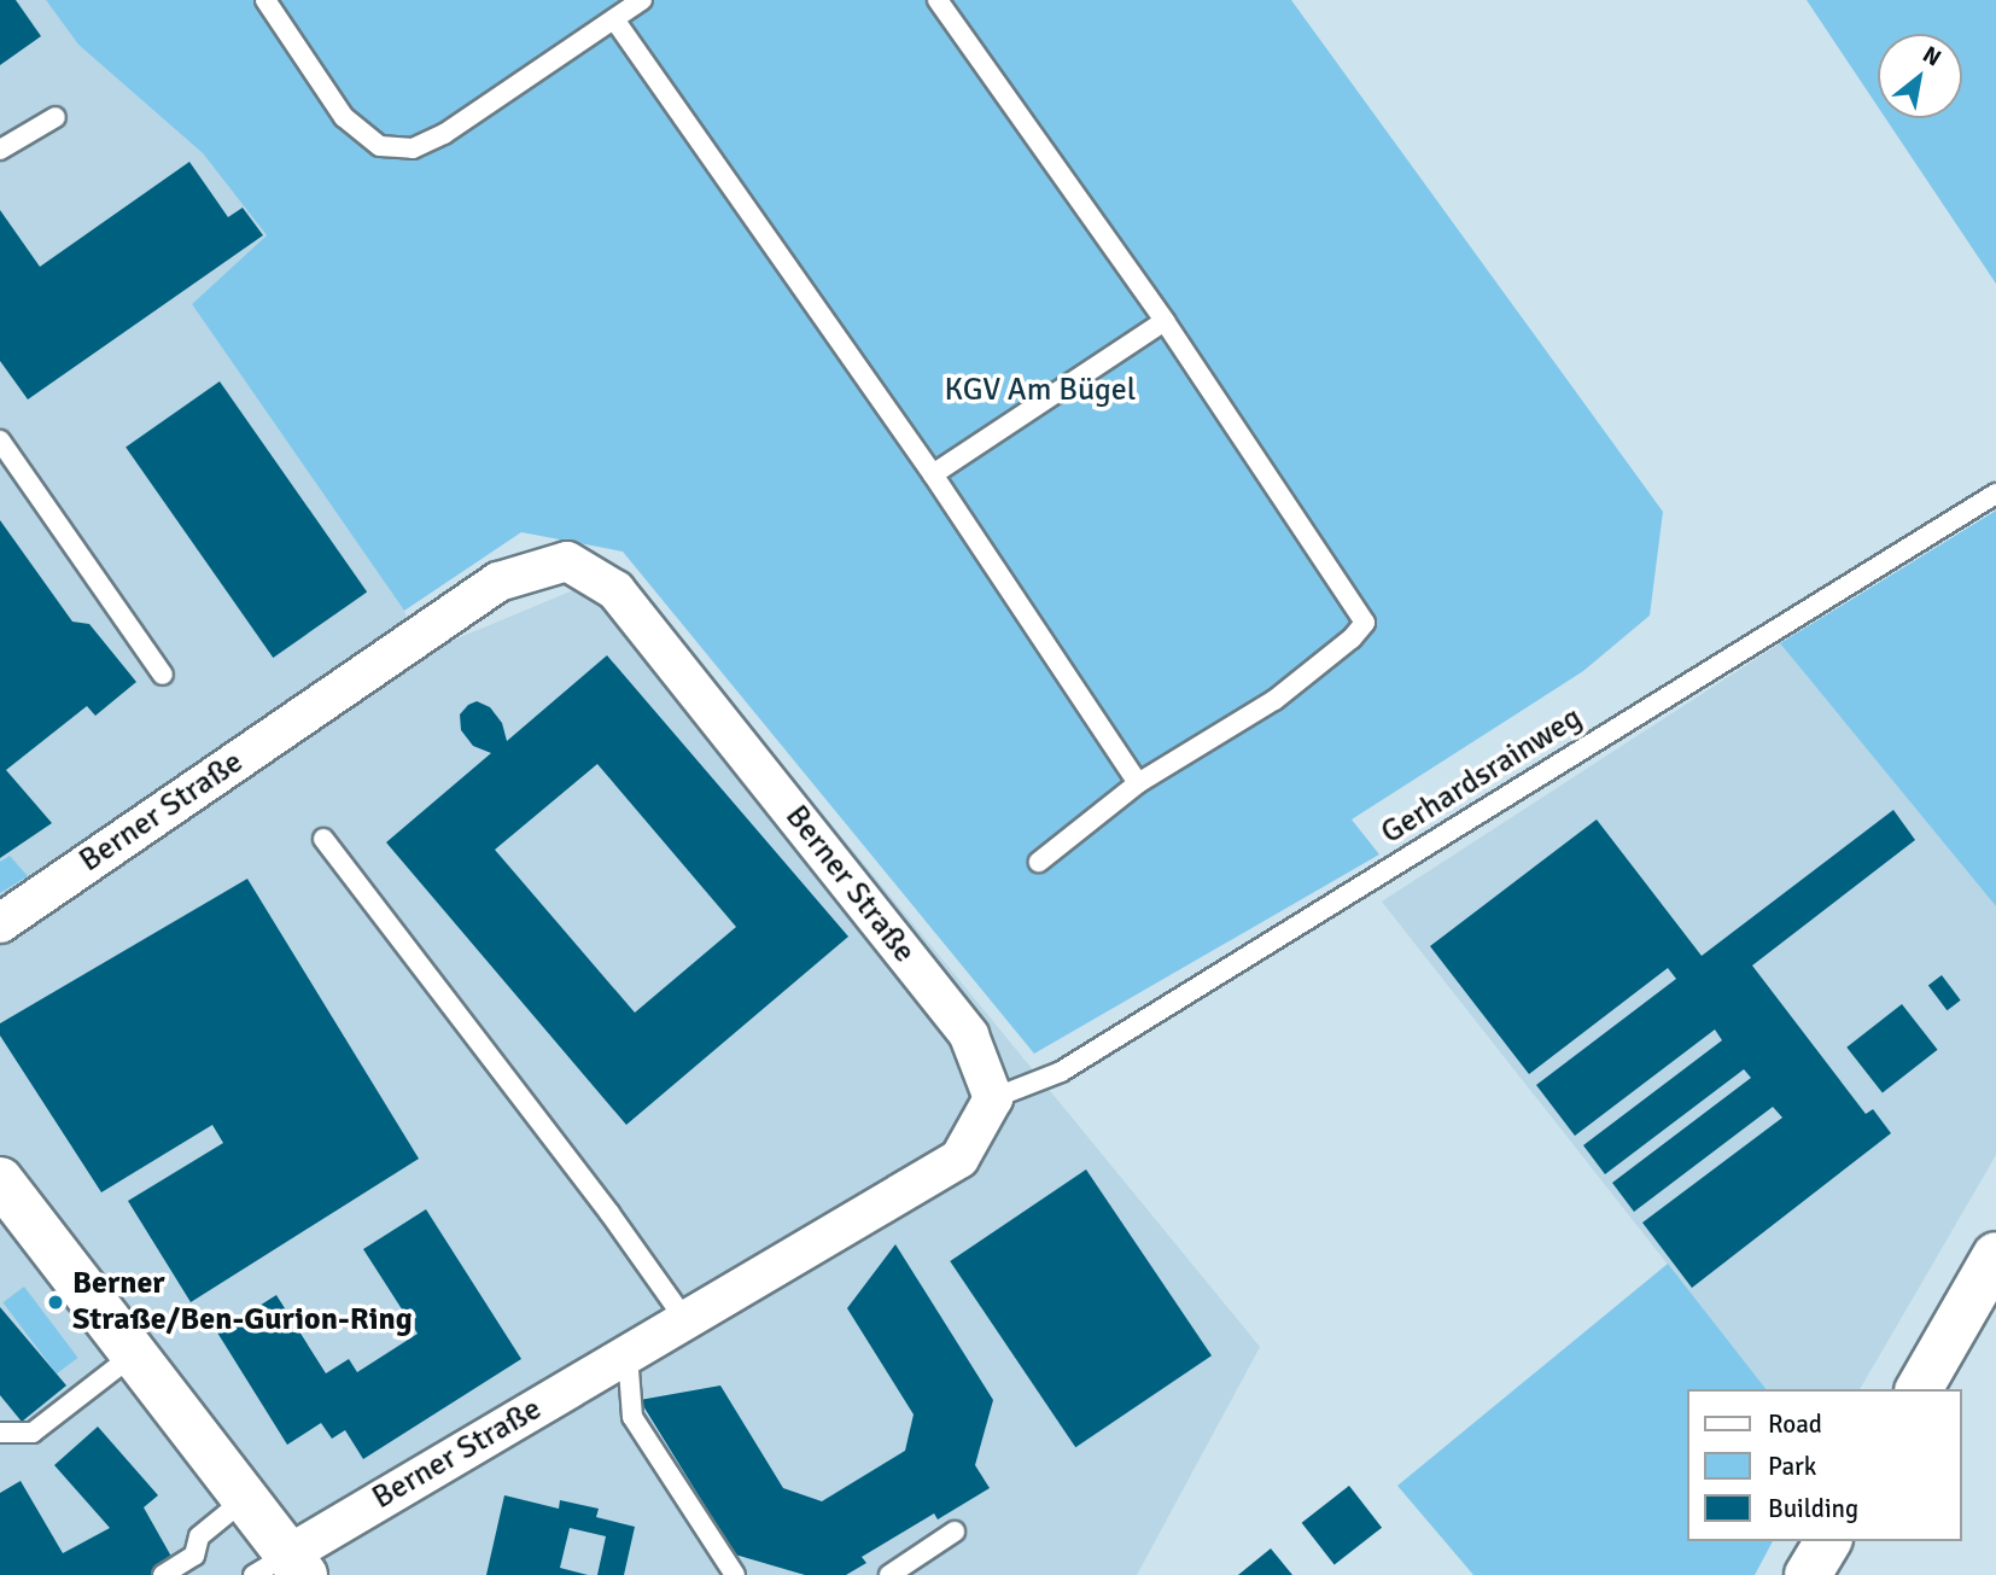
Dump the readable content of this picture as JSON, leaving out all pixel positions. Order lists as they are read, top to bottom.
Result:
{
  "streets": {
    "street": ["Berner Straße"],
    "lane": ["Gerhardsrainweg"]
  },
  "crossings": [
    ["Gerhardsrainweg", "Berner Straße"]
  ],
  "parks": ["KGV Am Bügel"],
  "places": ["Berner Straße/Ben-Gurion-Ring"],
  "legend": ["Road", "Park", "Building"],
  "north": "top right"
}
